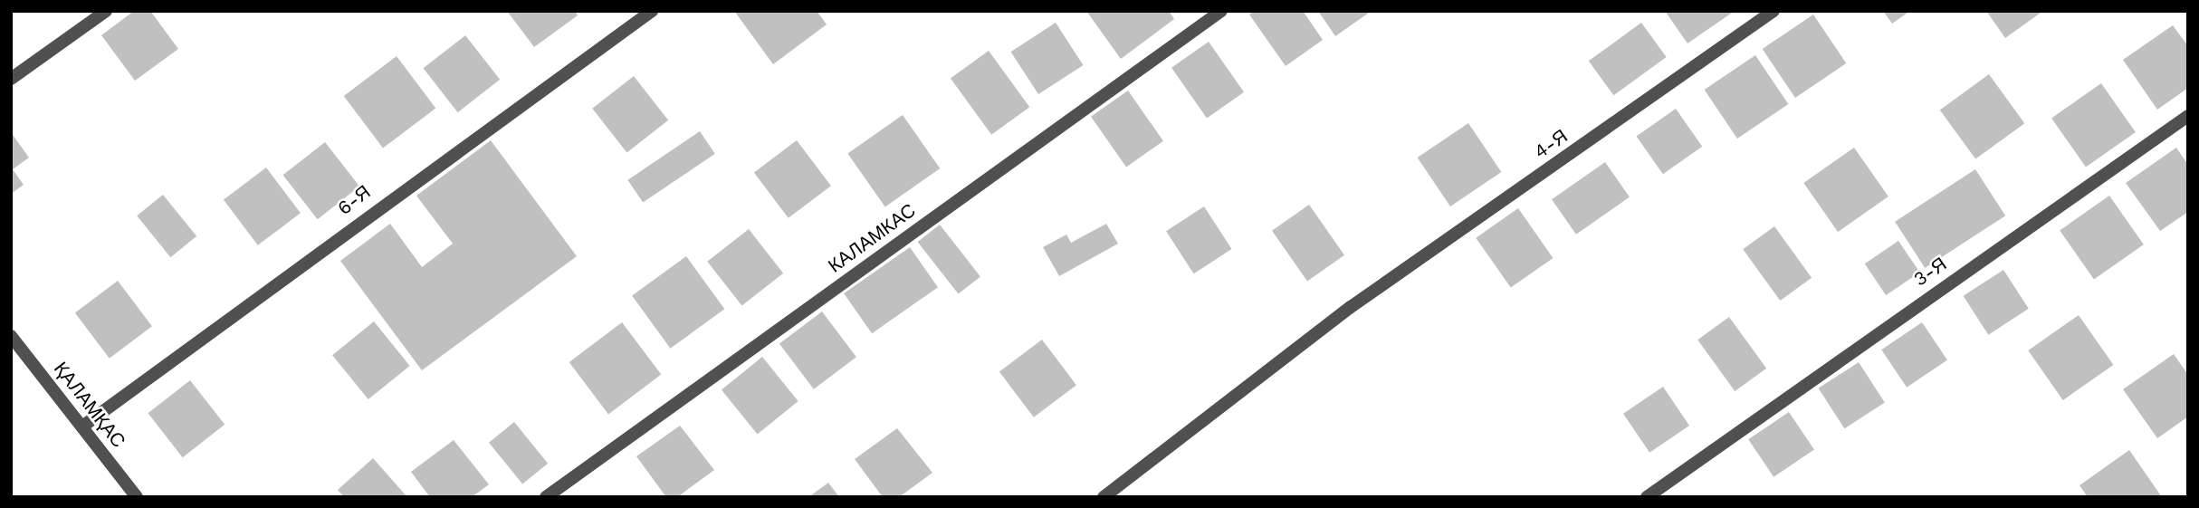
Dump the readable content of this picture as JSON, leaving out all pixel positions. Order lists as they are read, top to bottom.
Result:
{
  "streets": {
    "street": [
      "4-Я",
      "6-Я",
      "КАЛАМКАС",
      "3-Я",
      "ҚАЛАМҚАС"
    ]
  },
  "crossings": [
    ["6-Я", "ҚАЛАМҚАС"]
  ]
}
